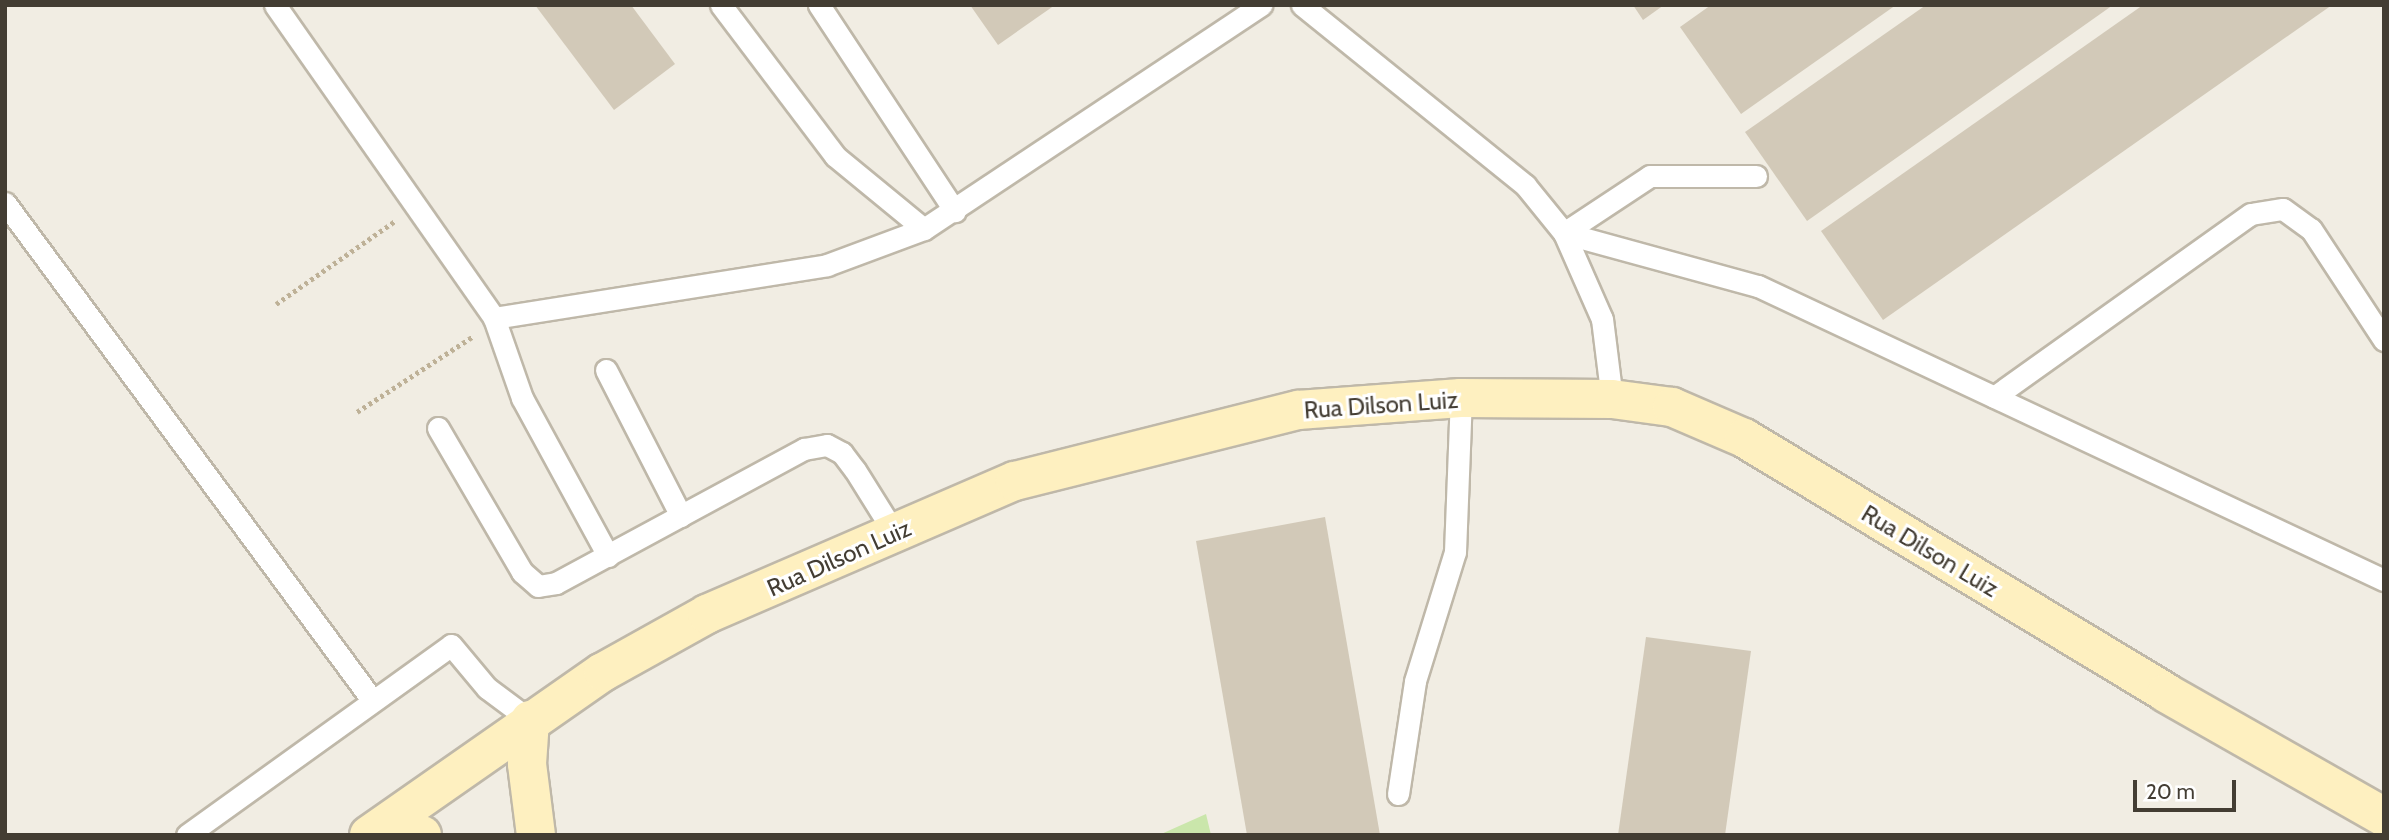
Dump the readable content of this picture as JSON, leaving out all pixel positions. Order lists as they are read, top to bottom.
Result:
{
  "streets": {
    "street": ["Rua Dilson Luiz"]
  },
  "scale_bar": "20 m"
}
